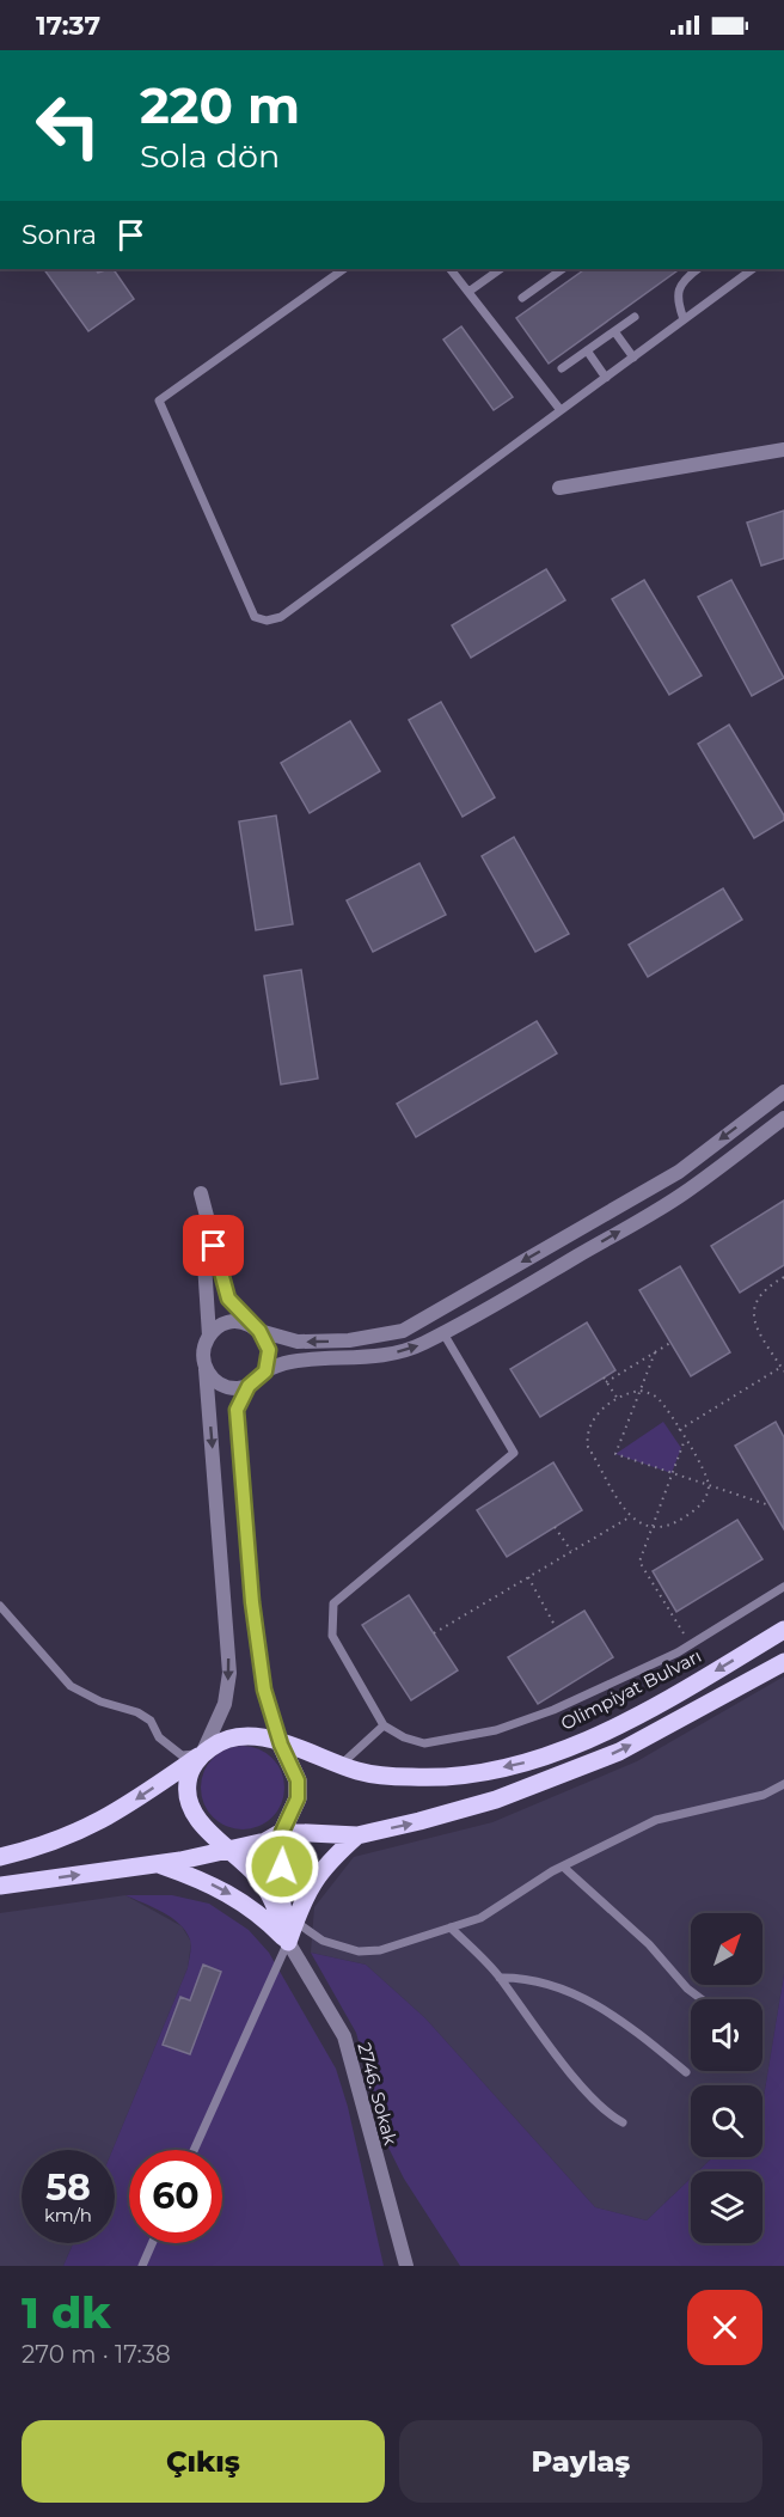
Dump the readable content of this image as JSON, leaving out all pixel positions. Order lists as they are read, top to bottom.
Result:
{
  "streets": {
    "main road": ["Olimpiyat Bulvarı"],
    "street": ["2746. Sokak"]
  },
  "north": "top right",
  "page": {
    "status": "17:37",
    "turn": ["220 m", "Sola dön"],
    "then": "Sonra",
    "speed": "58 km/h",
    "limit": "60",
    "heading": ["1 dk", "270 m · 17:38"],
    "buttons": ["Çıkış", "Paylaş"]
  }
}
